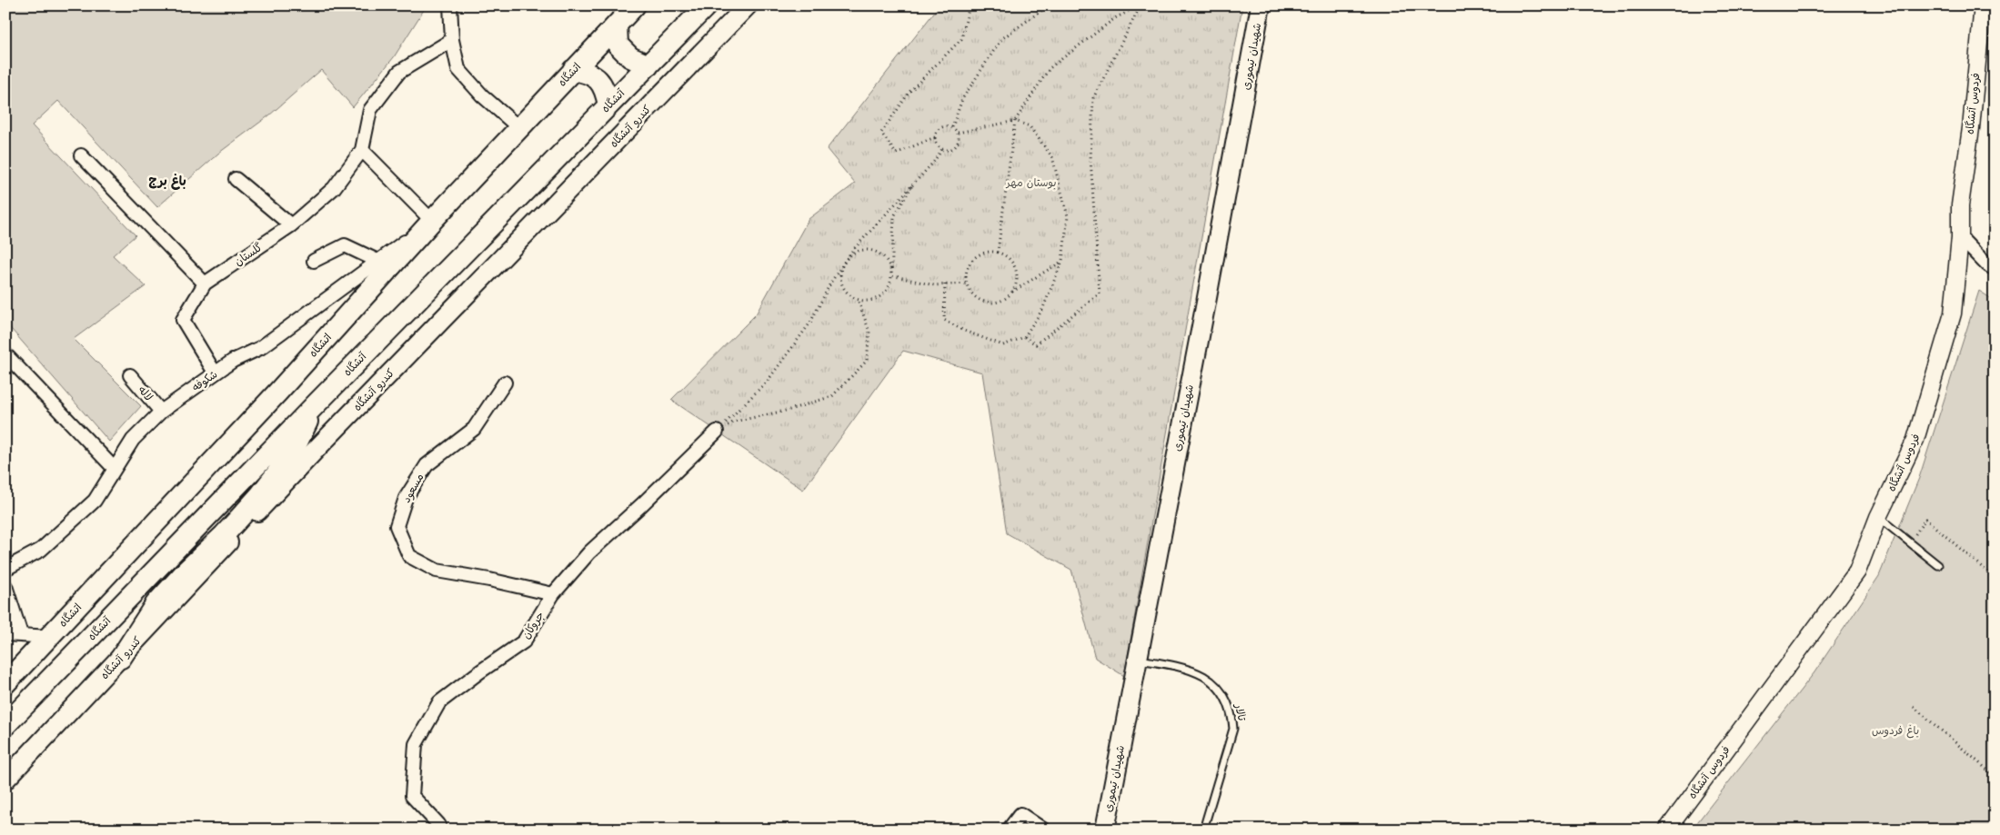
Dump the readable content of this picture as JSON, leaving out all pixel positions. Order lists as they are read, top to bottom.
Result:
{
  "streets": {
    "main road": [
      "شهیدان تیموری",
      "اتشگاه",
      "آتشگاه",
      "کندرو آتشگاه"
    ],
    "street": [
      "فردوس آتشگاه",
      "گلستان",
      "شکوفه",
      "لاله",
      "مسعود",
      "جروکان"
    ],
    "lane": ["تالار"]
  },
  "crossings": [
    ["شهیدان تیموری", "تالار"],
    ["اتشگاه", "شکوفه"],
    ["گلستان", "شکوفه"],
    ["شکوفه", "لاله"],
    ["مسعود", "جروکان"]
  ],
  "districts": ["باغ برج"],
  "parks": ["بوستان مهر", "باغ فردوس"]
}
